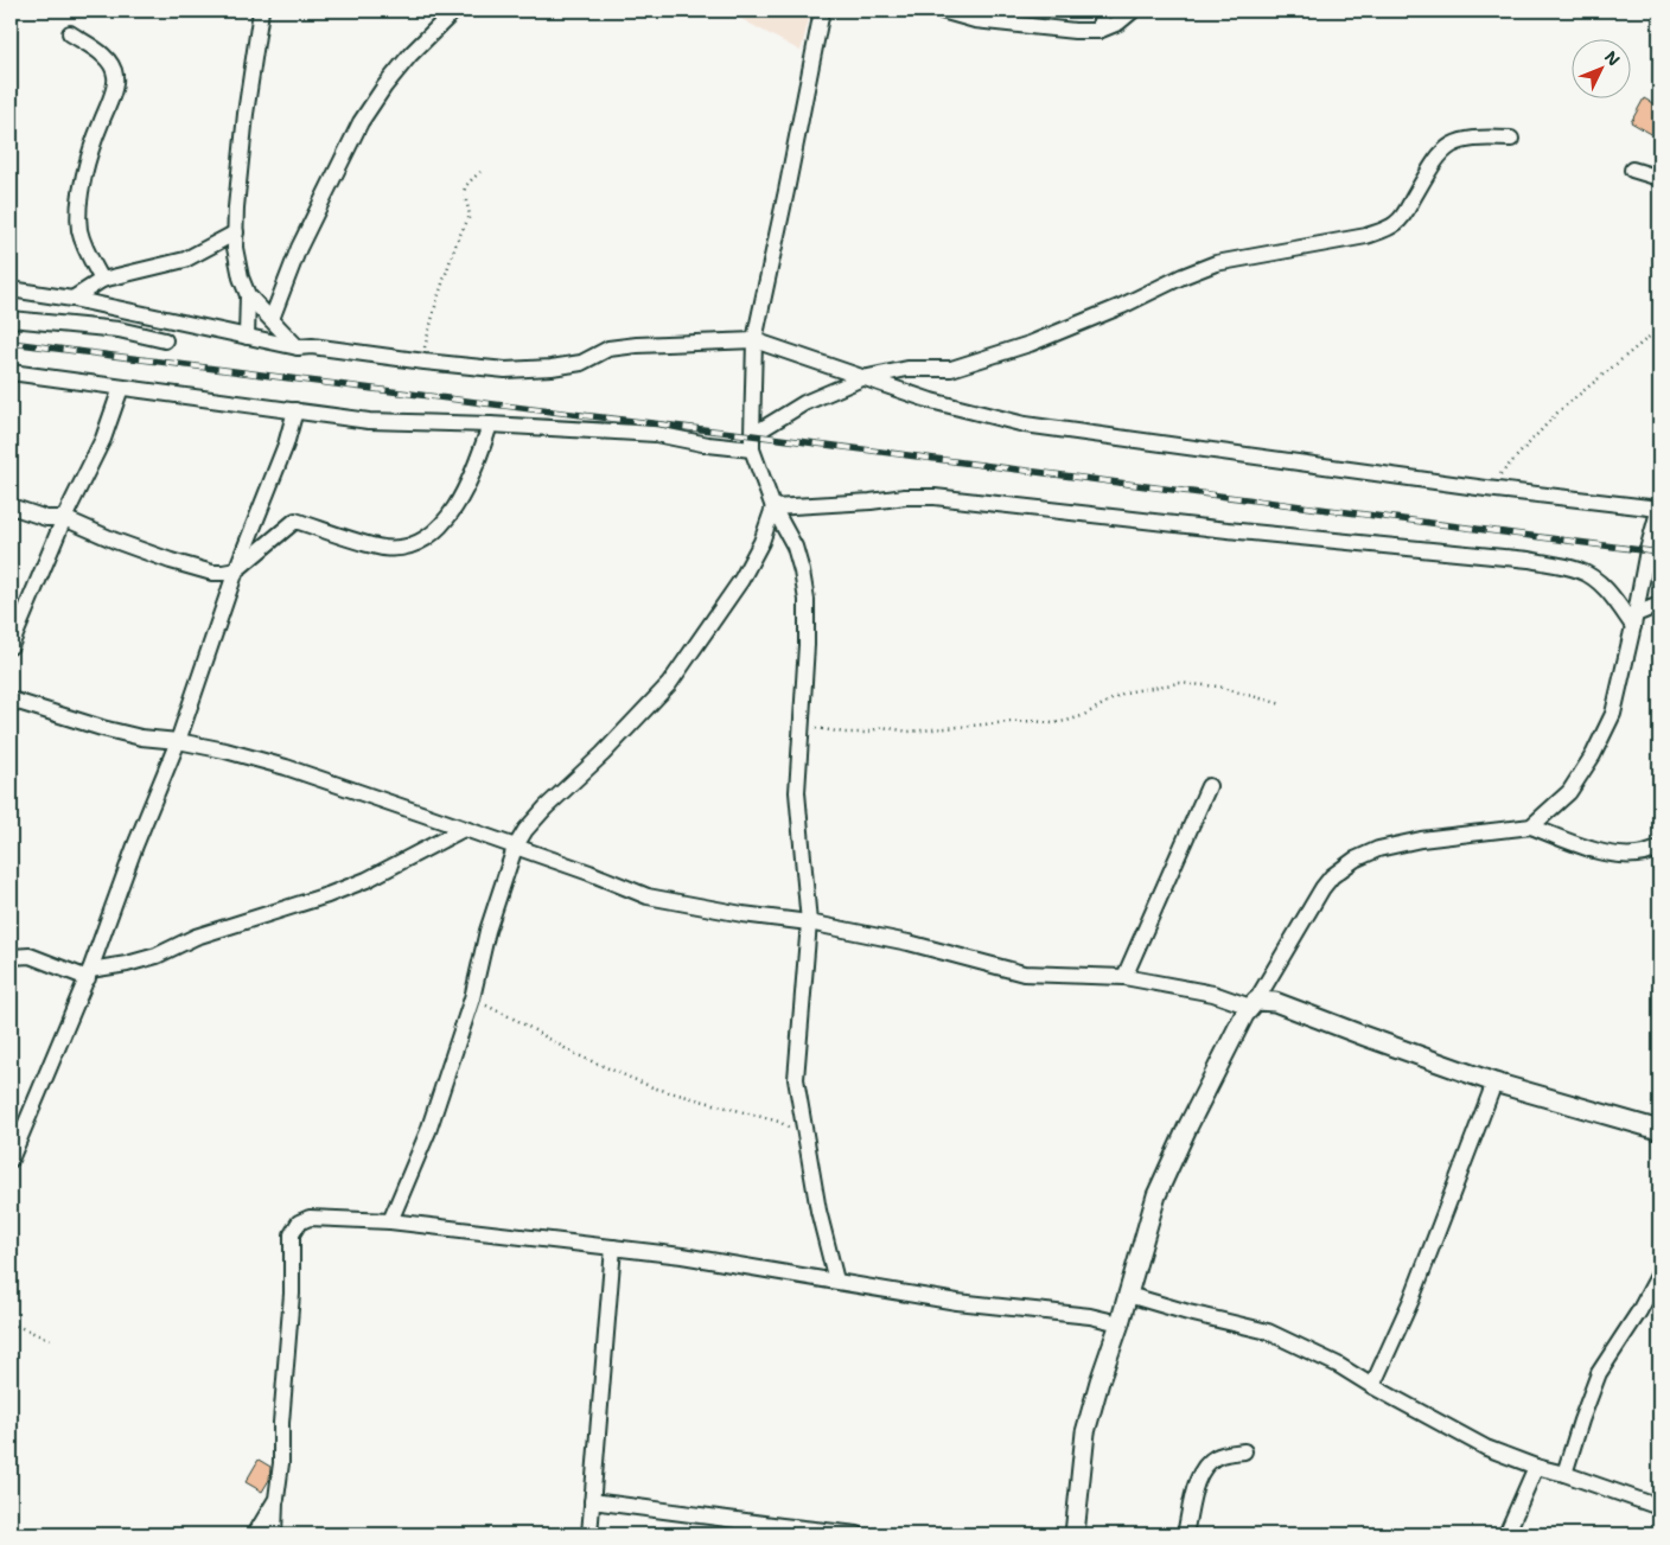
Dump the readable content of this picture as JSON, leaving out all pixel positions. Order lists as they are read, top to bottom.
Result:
{
  "north": "top right"
}
